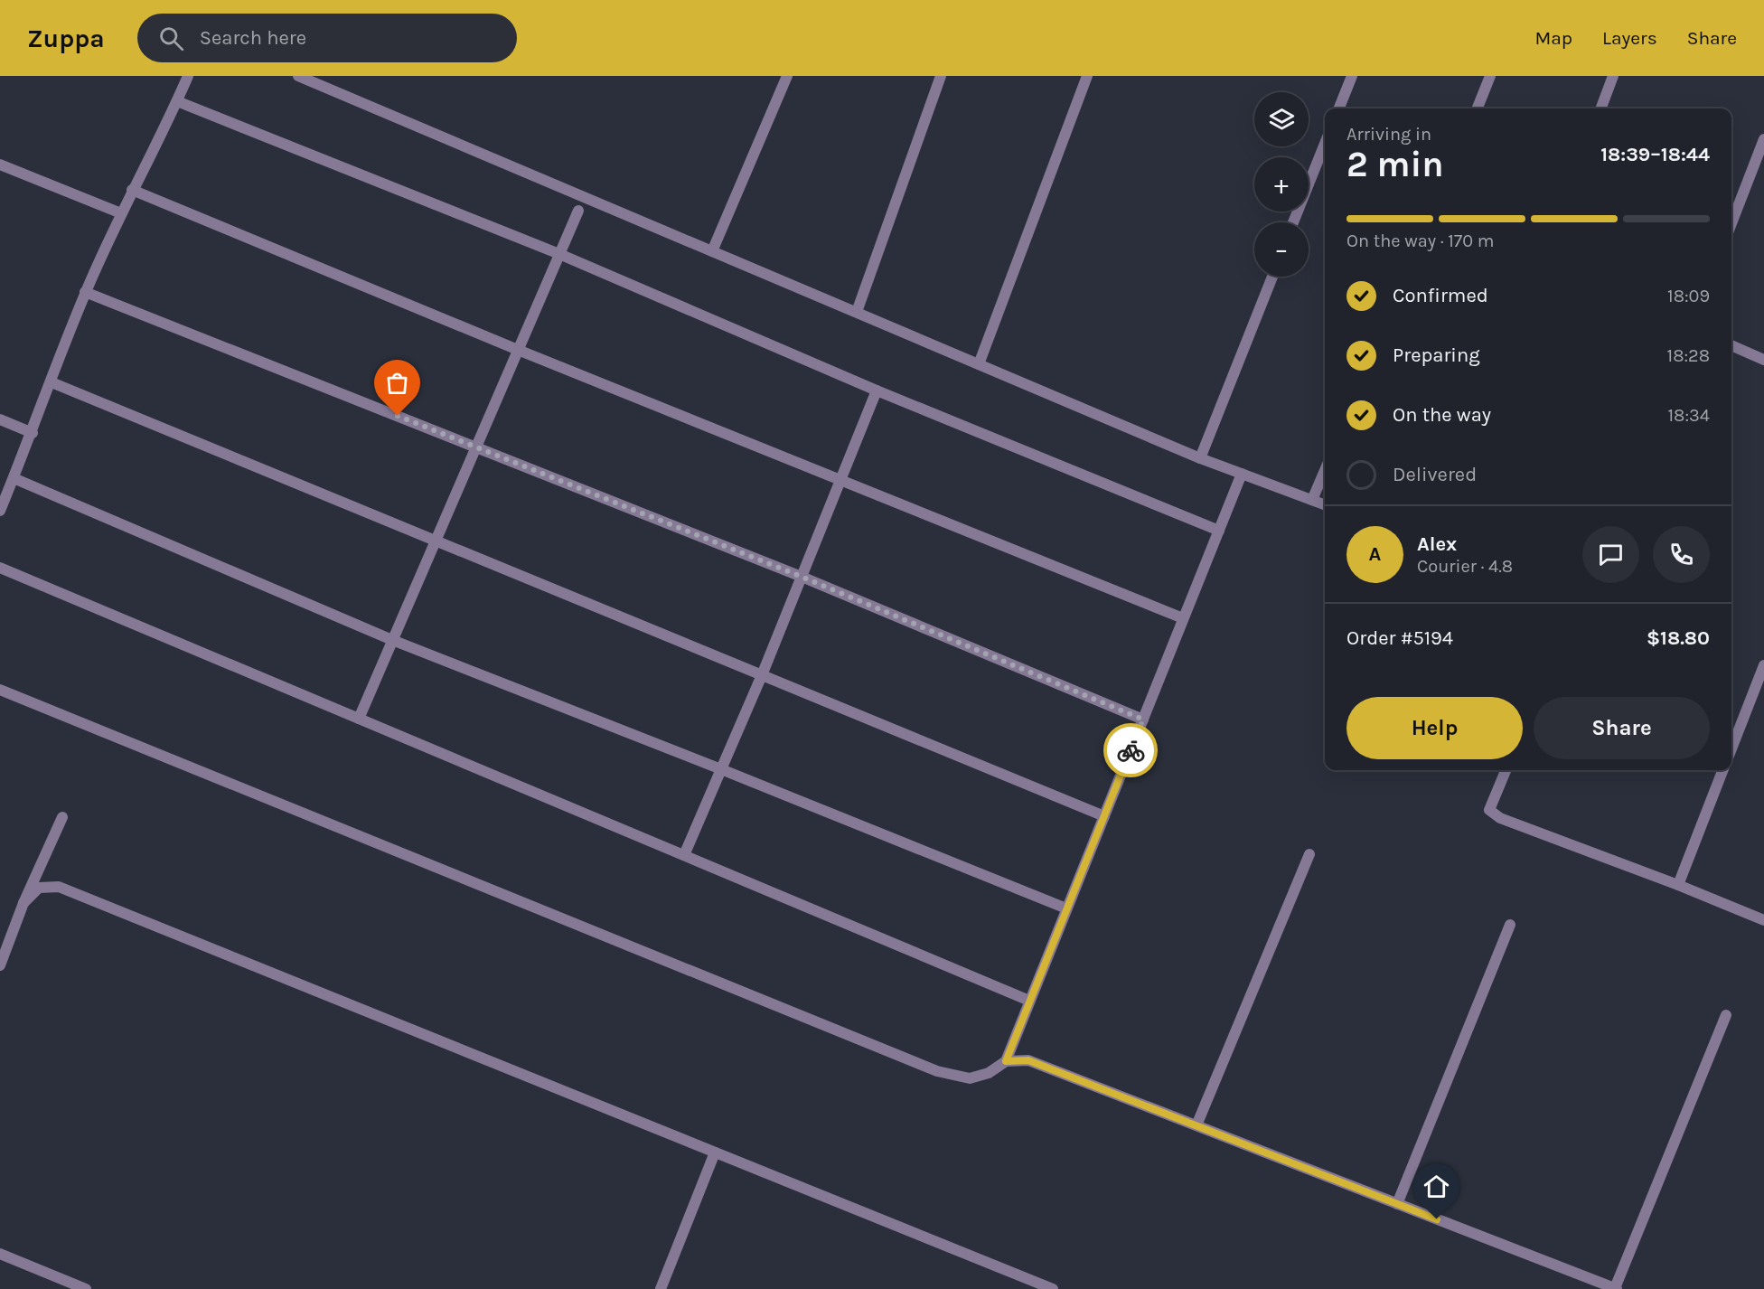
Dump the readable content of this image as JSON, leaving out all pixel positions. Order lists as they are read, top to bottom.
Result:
{
  "page": {
    "header": "Zuppa",
    "search": "Search here",
    "nav": ["Map", "Layers", "Share"],
    "map_buttons": ["+", "−"],
    "heading": ["2 min", "Arriving in", "18:39–18:44"],
    "panel": [
      "Alex",
      "Courier · 4.8",
      "Order #5194",
      "$18.80"
    ],
    "bar": "On the way · 170 m",
    "list": [
      ["Confirmed", "18:09"],
      ["Preparing", "18:28"],
      ["On the way", "18:34"],
      "Delivered"
    ],
    "round": "A",
    "buttons": ["Help", "Share"]
  }
}
